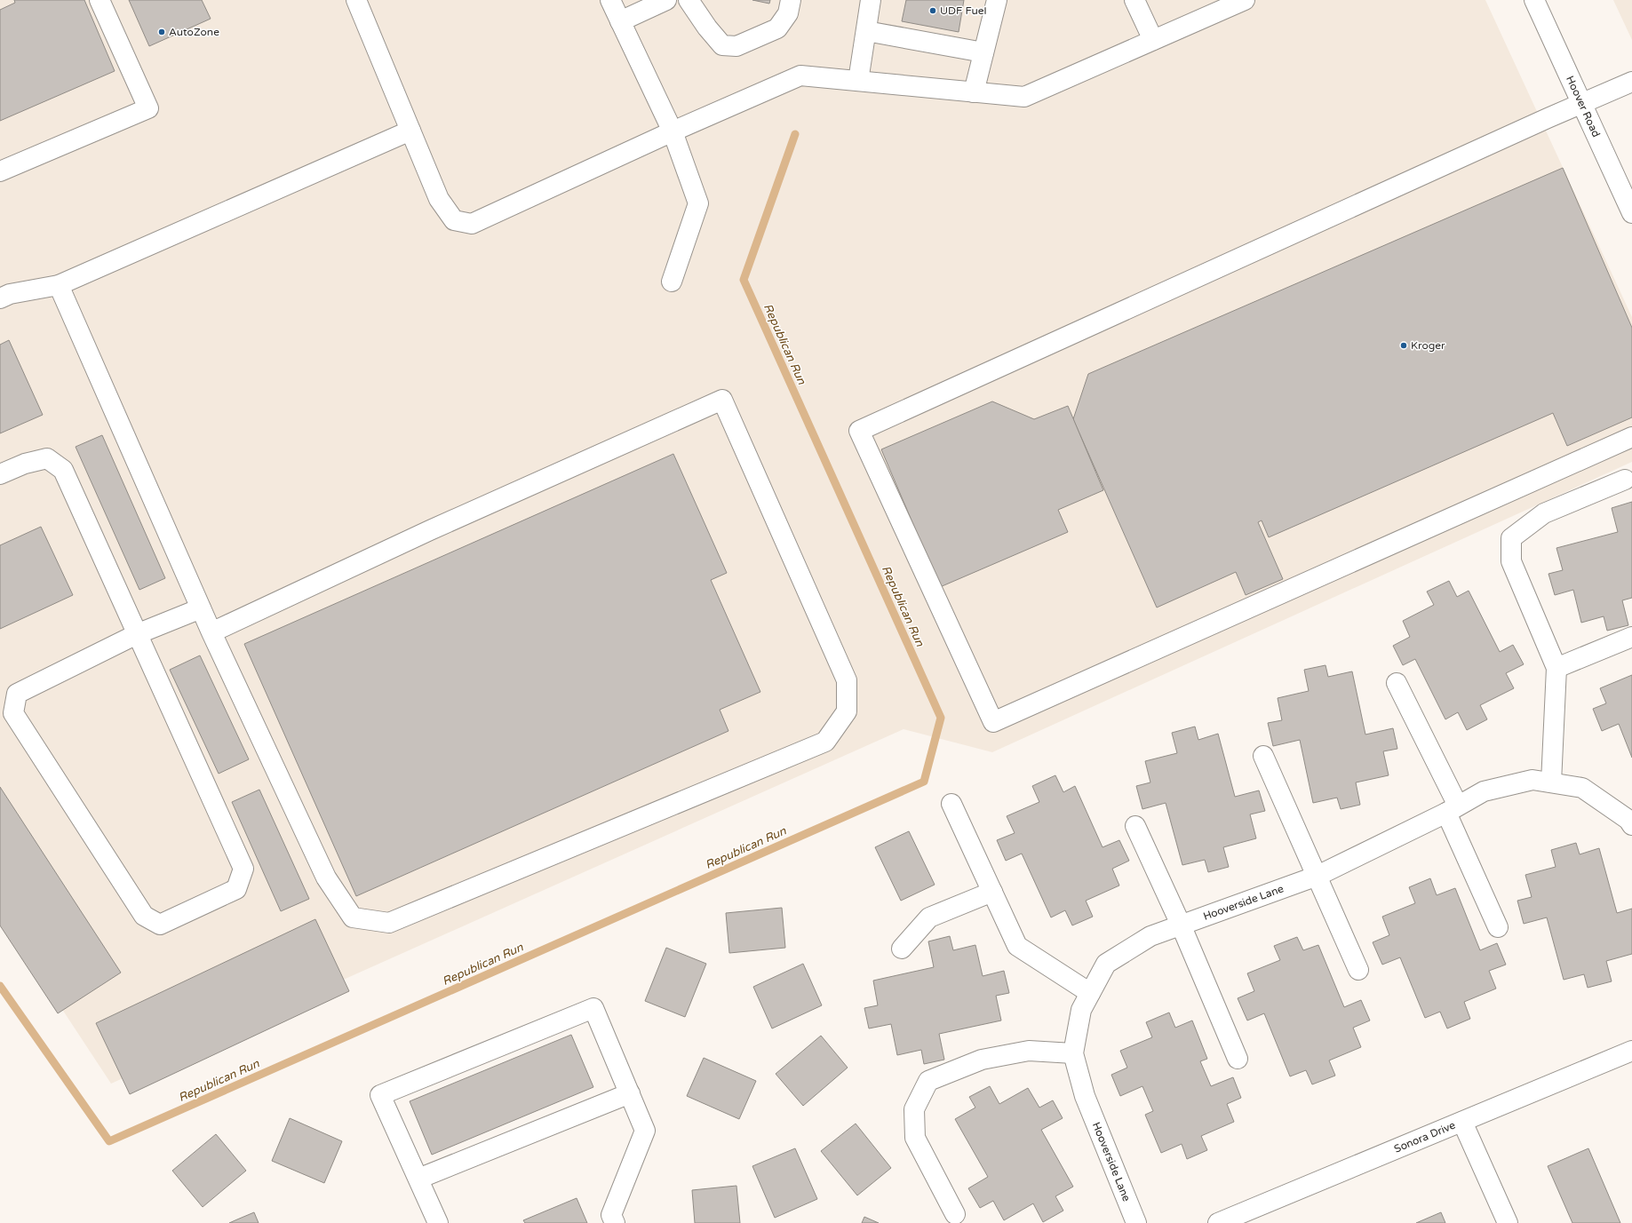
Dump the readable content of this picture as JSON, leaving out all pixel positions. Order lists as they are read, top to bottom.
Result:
{
  "streets": {
    "street": ["Hoover Road", "Hooverside Lane", "Sonora Drive"]
  },
  "water": ["Republican Run"],
  "places": ["UDF Fuel", "AutoZone", "Kroger"]
}
